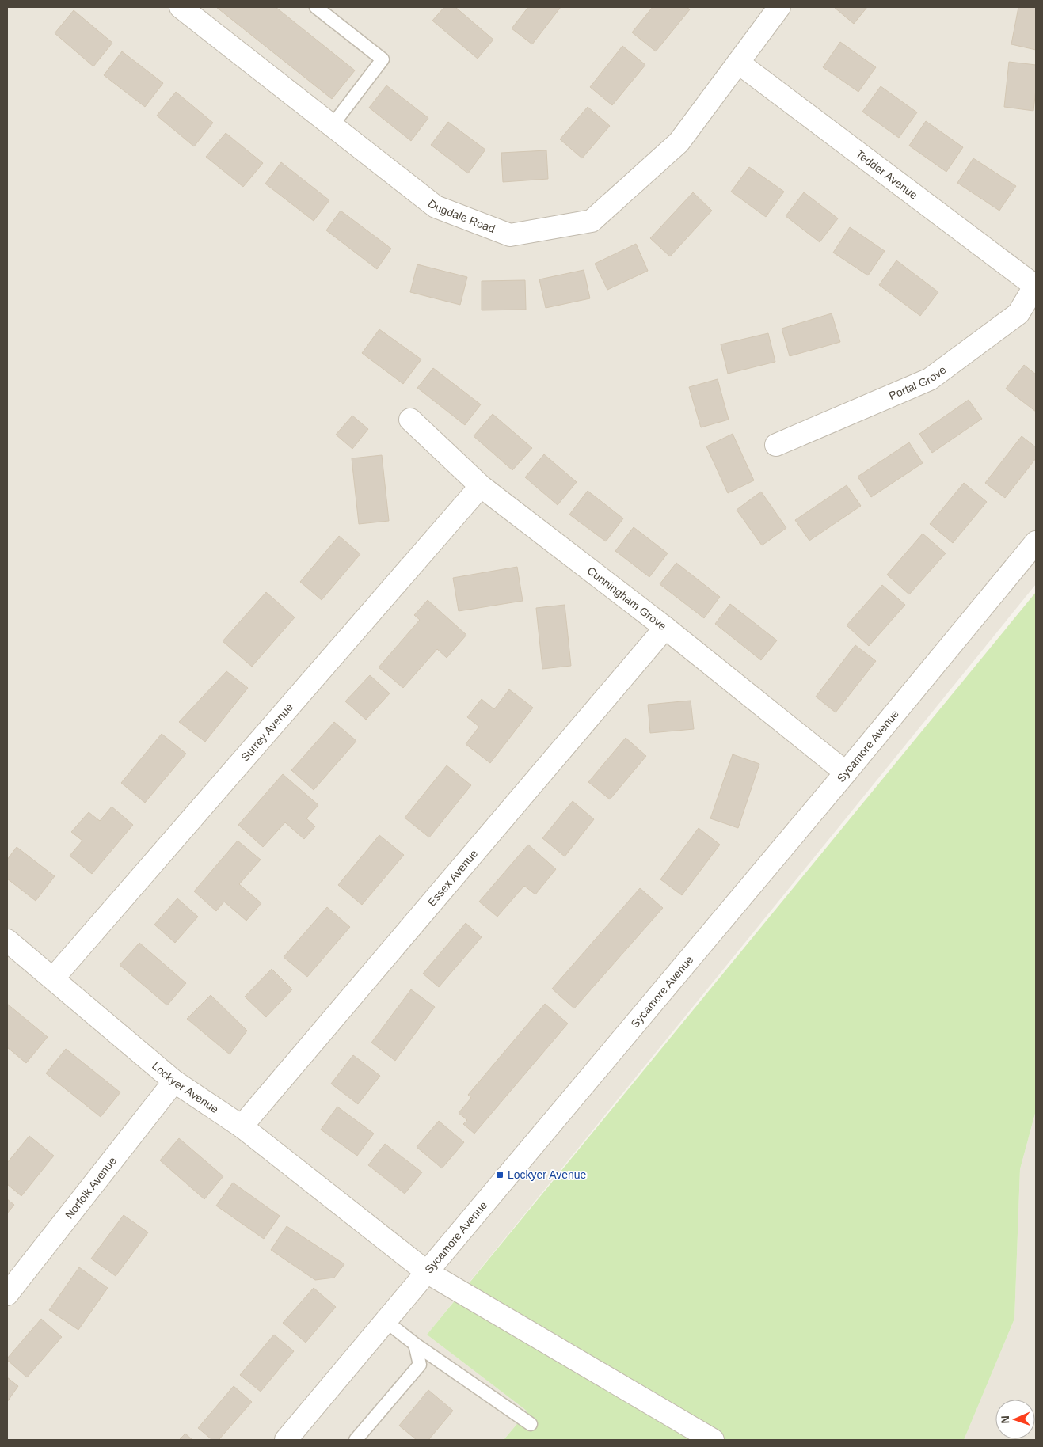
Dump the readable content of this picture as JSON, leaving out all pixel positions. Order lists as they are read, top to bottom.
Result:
{
  "streets": {
    "street": [
      "Tedder Avenue",
      "Dugdale Road",
      "Portal Grove",
      "Cunningham Grove",
      "Surrey Avenue",
      "Sycamore Avenue",
      "Essex Avenue",
      "Lockyer Avenue",
      "Norfolk Avenue"
    ]
  },
  "crossings": [
    ["Tedder Avenue", "Dugdale Road"],
    ["Tedder Avenue", "Portal Grove"],
    ["Cunningham Grove", "Surrey Avenue"],
    ["Cunningham Grove", "Sycamore Avenue"],
    ["Cunningham Grove", "Essex Avenue"],
    ["Surrey Avenue", "Lockyer Avenue"],
    ["Sycamore Avenue", "Lockyer Avenue"],
    ["Essex Avenue", "Lockyer Avenue"],
    ["Lockyer Avenue", "Norfolk Avenue"]
  ],
  "places": {
    "transit": ["Lockyer Avenue"]
  },
  "north": "left"
}
